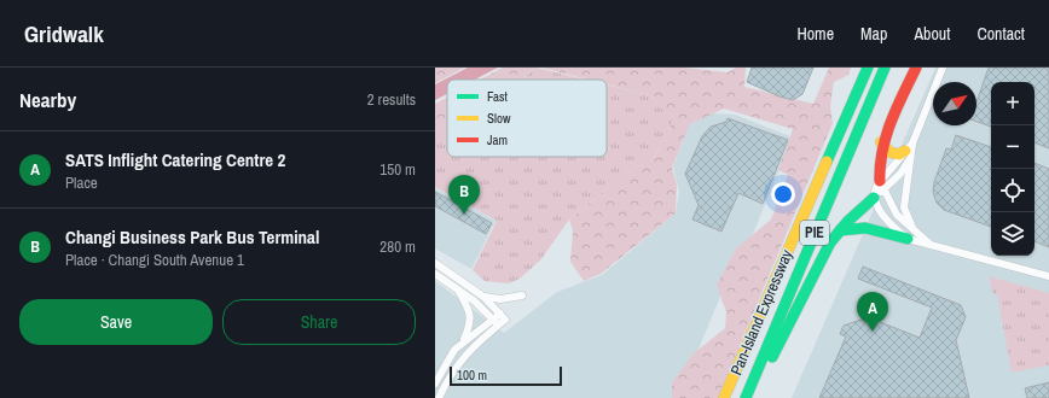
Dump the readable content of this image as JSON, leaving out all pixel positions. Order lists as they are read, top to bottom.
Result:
{
  "streets": {
    "highway": ["PIE", "Pan-Island Expressway"]
  },
  "legend": ["Fast", "Slow", "Jam"],
  "scale_bar": "100 m",
  "north": "top right",
  "page": {
    "header": "Gridwalk",
    "nav": [
      "Home",
      "Map",
      "About",
      "Contact"
    ],
    "heading": ["Nearby", "2 results"],
    "map_buttons": ["+", "−"],
    "list": [
      {
        "mark": "A",
        "name": "SATS Inflight Catering Centre 2",
        "note": "Place",
        "value": "150 m"
      },
      {
        "mark": "B",
        "name": "Changi Business Park Bus Terminal",
        "note": "Place · Changi South Avenue 1",
        "value": "280 m"
      }
    ],
    "pins": ["B", "A"],
    "buttons": ["Save", "Share"],
    "scale": "100 m"
  }
}
